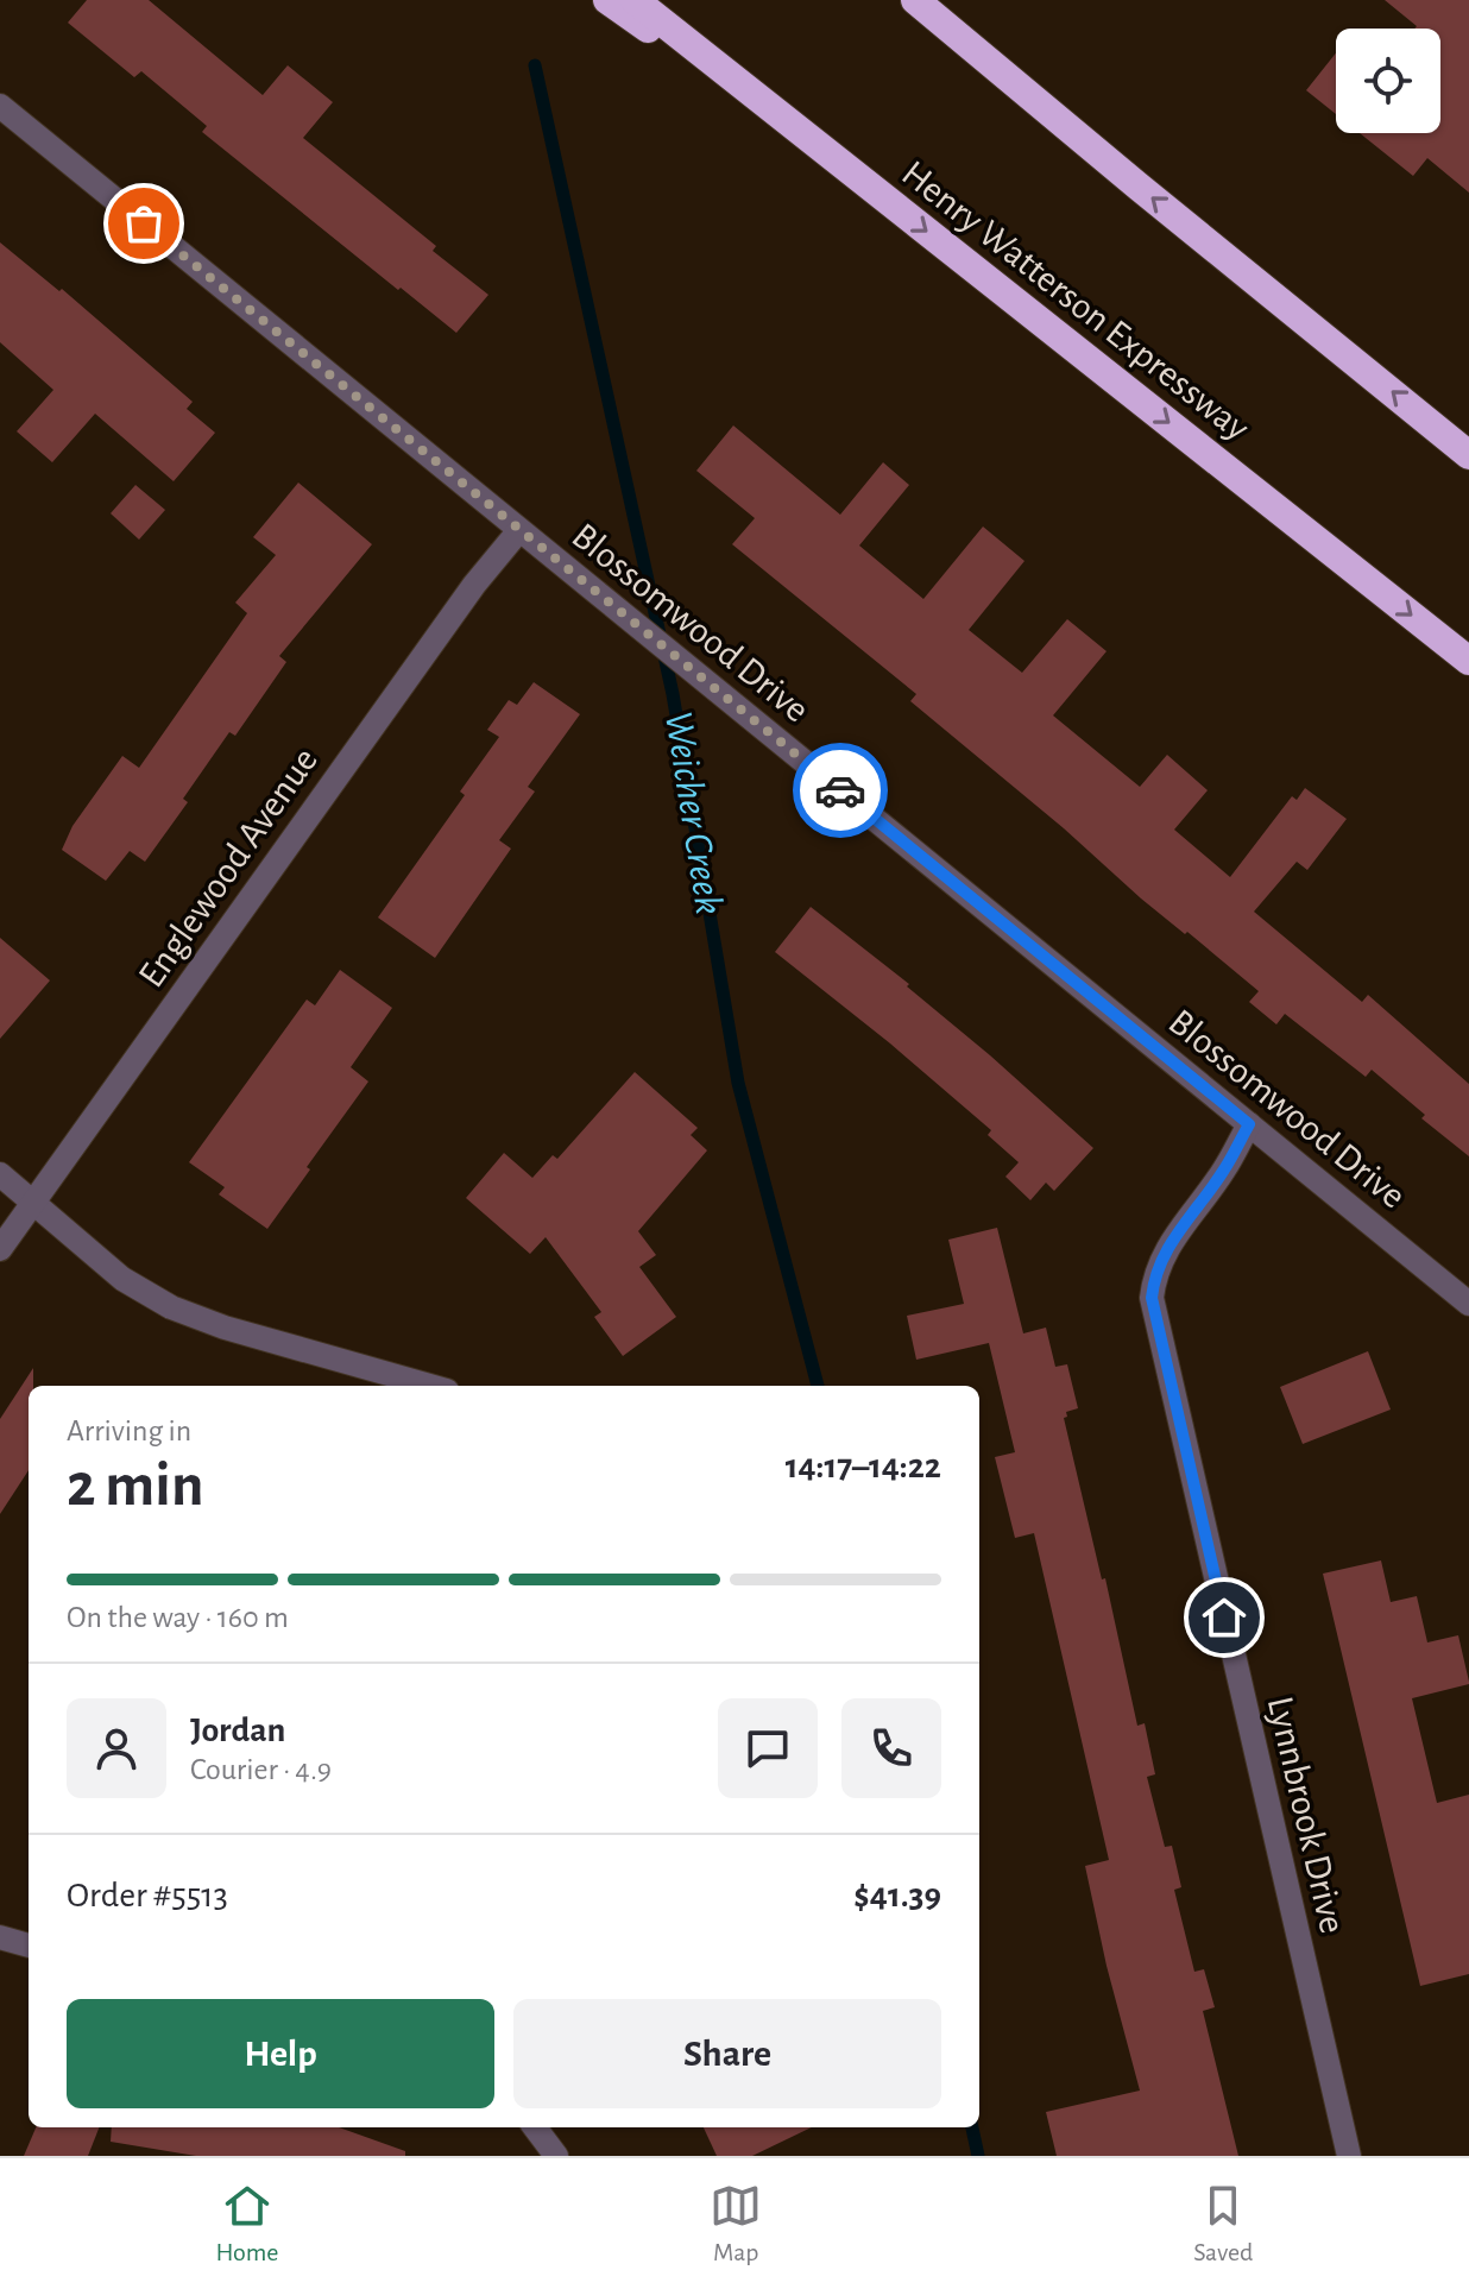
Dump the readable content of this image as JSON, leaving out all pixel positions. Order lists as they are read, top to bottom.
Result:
{
  "streets": {
    "highway": ["Henry Watterson Expressway"],
    "street": ["Blossomwood Drive", "Englewood Avenue", "Lynnbrook Drive"]
  },
  "crossings": [
    ["Blossomwood Drive", "Englewood Avenue"],
    ["Blossomwood Drive", "Lynnbrook Drive"]
  ],
  "water": ["Weicher Creek"],
  "page": {
    "heading": ["2 min", "Arriving in", "14:17–14:22"],
    "panel": [
      "Jordan",
      "Courier · 4.9",
      "Order #5513",
      "$41.39"
    ],
    "bar": "On the way · 160 m",
    "buttons": ["Help", "Share"],
    "tabs": ["Home", "Map", "Saved"]
  }
}
